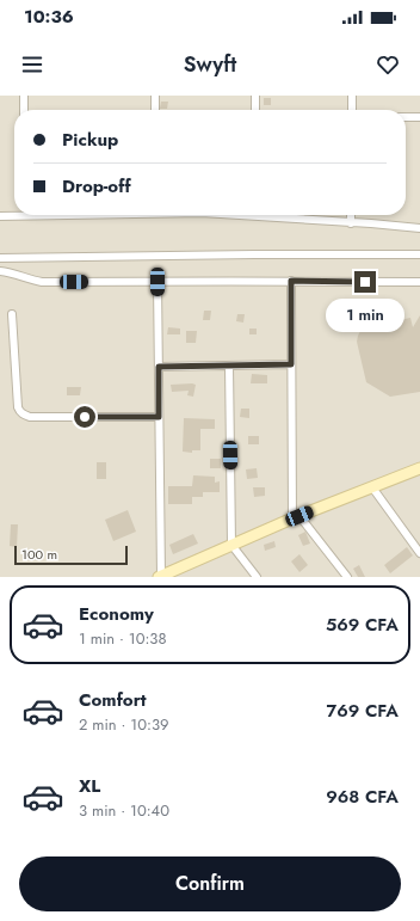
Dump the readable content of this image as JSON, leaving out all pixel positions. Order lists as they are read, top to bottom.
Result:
{
  "scale_bar": "100 m",
  "page": {
    "status": "10:36",
    "header": "Swyft",
    "banner": ["Pickup", "Drop-off"],
    "bubble": "1 min",
    "scale": "100 m",
    "list": [
      {
        "name": "Economy",
        "note": "1 min · 10:38",
        "value": "569 CFA"
      },
      {
        "name": "Comfort",
        "note": "2 min · 10:39",
        "value": "769 CFA"
      },
      {
        "name": "XL",
        "note": "3 min · 10:40",
        "value": "968 CFA"
      }
    ],
    "buttons": "Confirm"
  }
}
